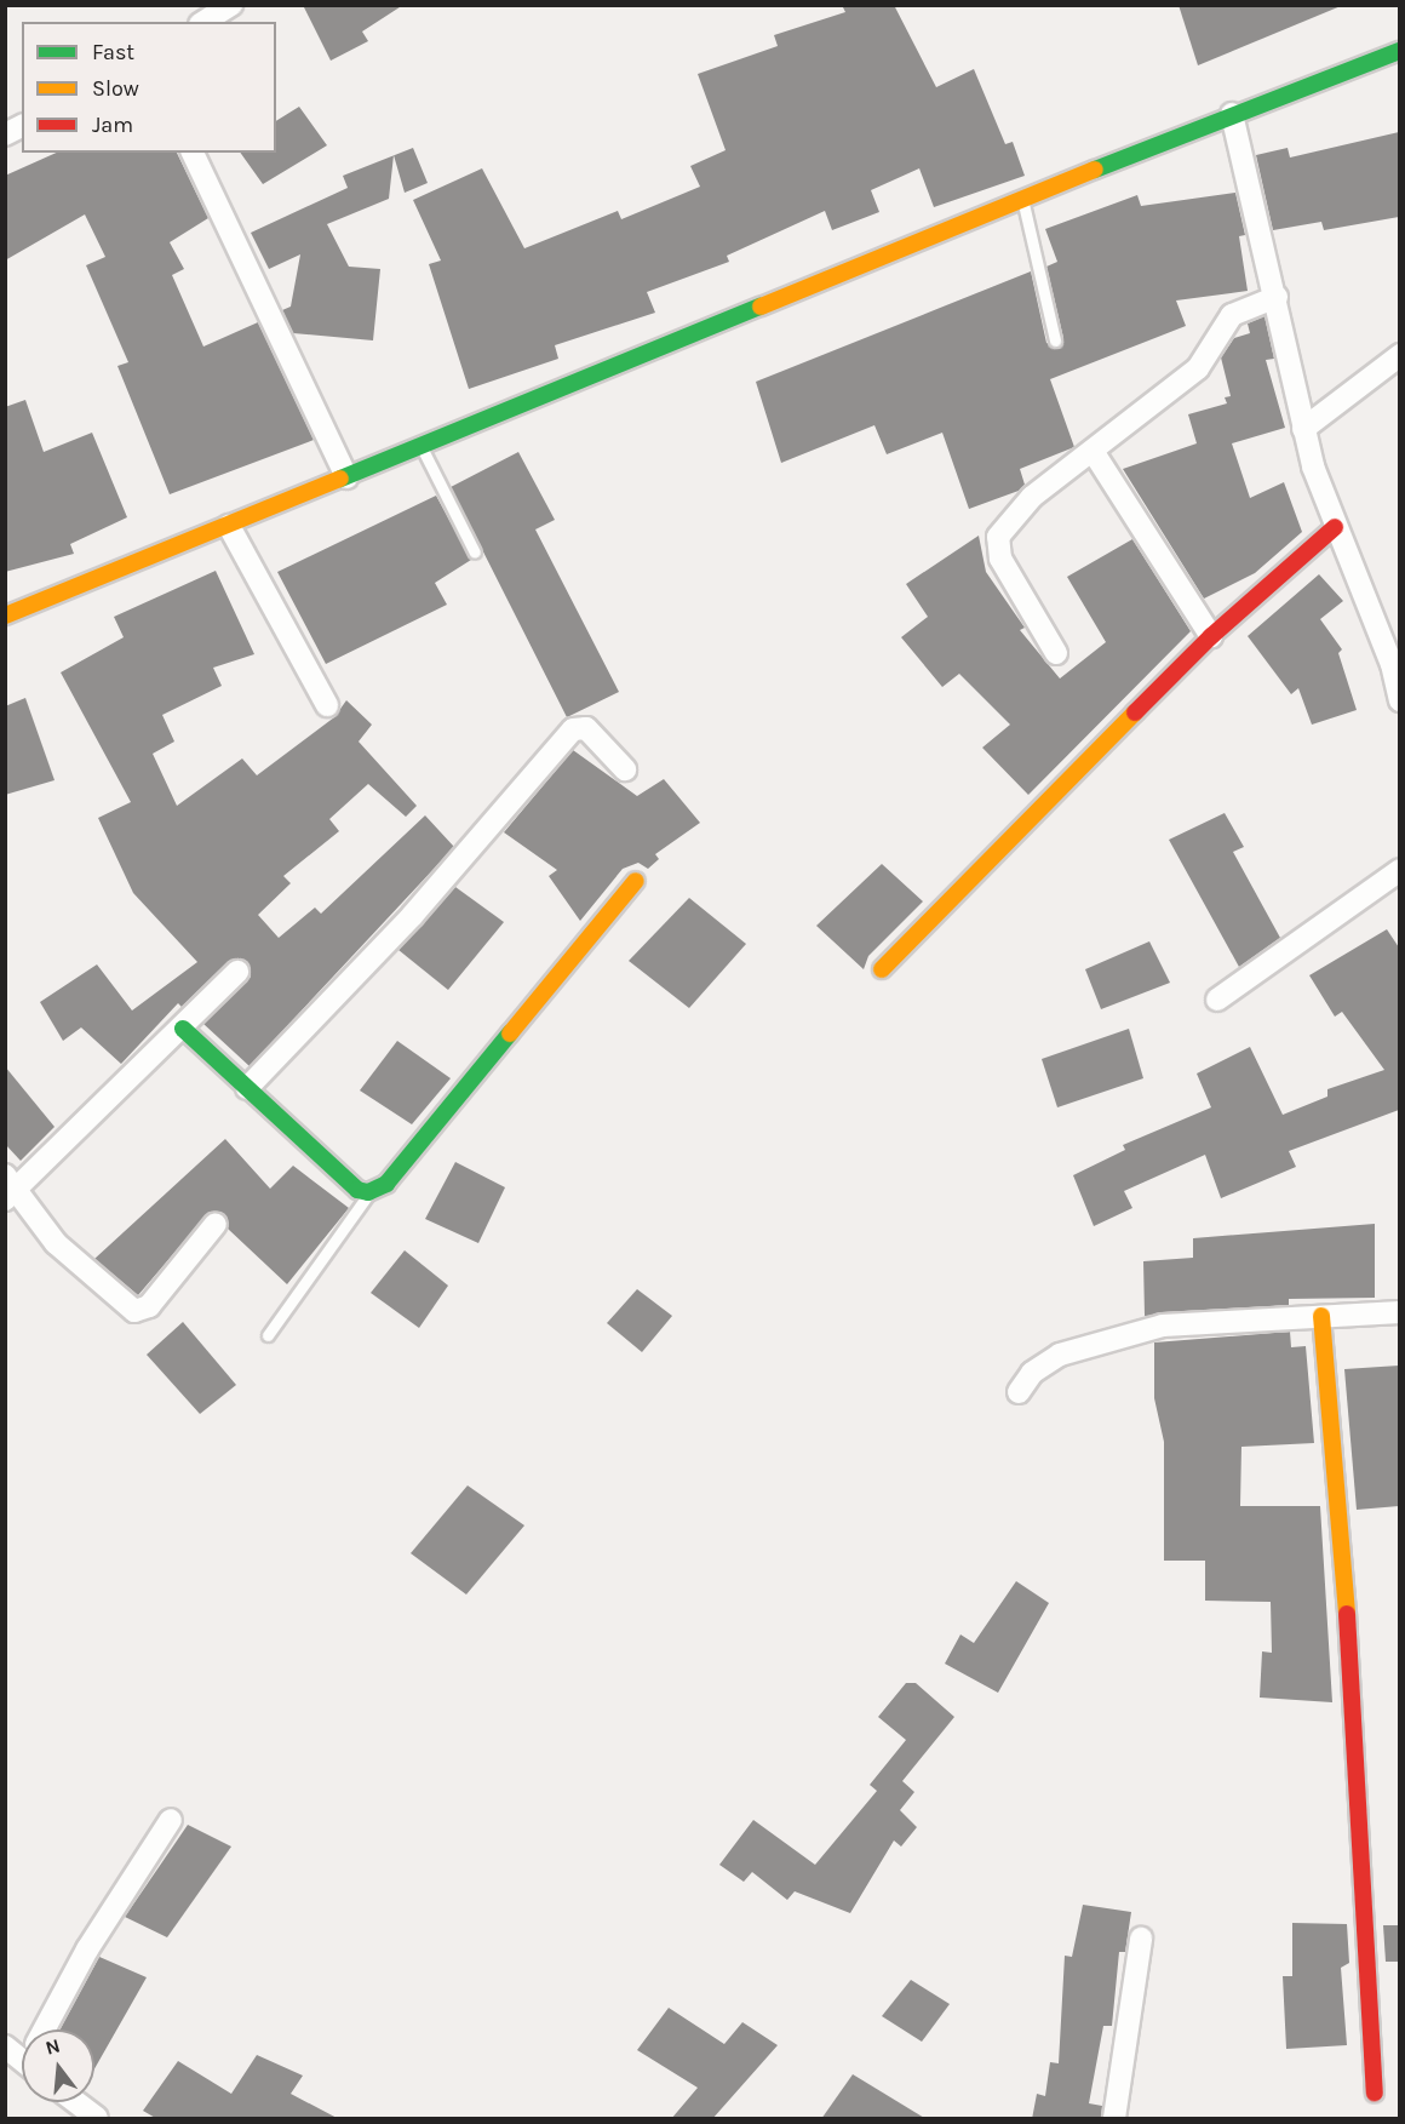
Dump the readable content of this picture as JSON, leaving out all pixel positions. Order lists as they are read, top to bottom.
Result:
{
  "legend": ["Fast", "Slow", "Jam"],
  "north": "top"
}
